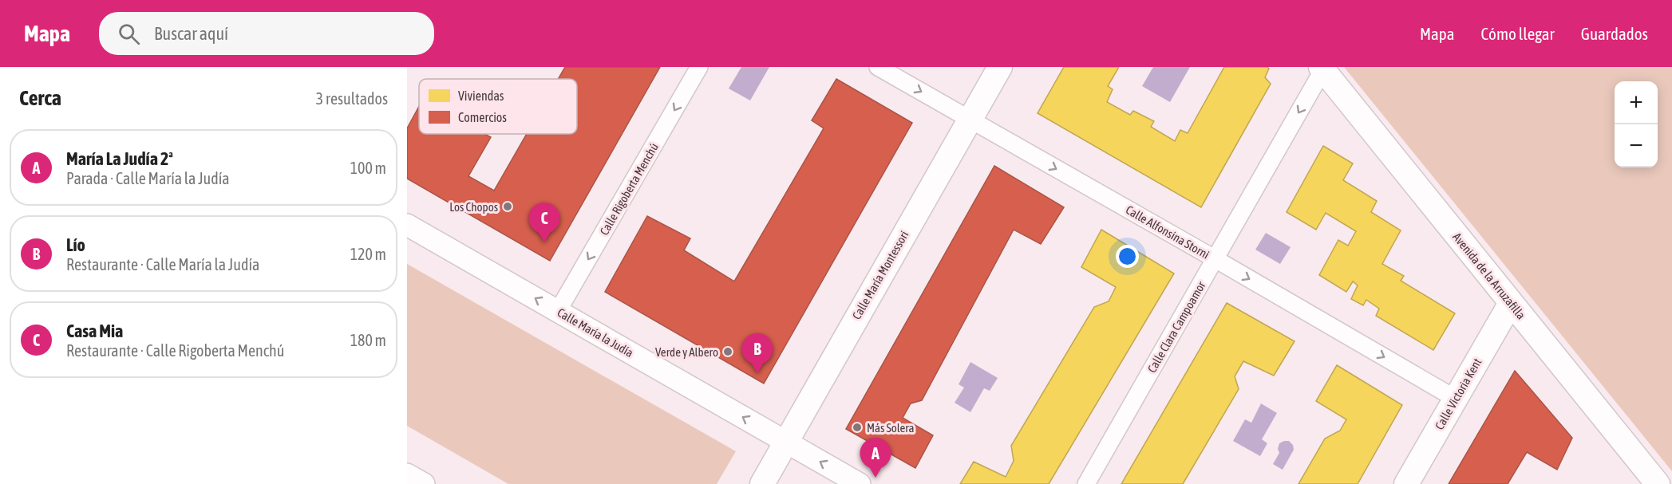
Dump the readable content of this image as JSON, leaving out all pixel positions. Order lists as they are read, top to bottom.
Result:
{
  "streets": {
    "main road": ["Calle María Montessori", "Avenida de la Arruzafilla", "Calle Victoria Kent"],
    "street": [
      "Calle Rigoberta Menchú",
      "Calle Alfonsina Storni",
      "Calle Clara Campoamor",
      "Calle María la Judía"
    ]
  },
  "crossings": [
    ["Calle Rigoberta Menchú", "Calle María la Judía"],
    ["Calle Alfonsina Storni", "Calle María Montessori"],
    ["Calle Alfonsina Storni", "Calle Clara Campoamor"],
    ["Calle Alfonsina Storni", "Calle Victoria Kent"],
    ["Calle María Montessori", "Calle María la Judía"],
    ["Avenida de la Arruzafilla", "Calle Clara Campoamor"],
    ["Avenida de la Arruzafilla", "Calle Victoria Kent"]
  ],
  "one_way": [
    "Calle Rigoberta Menchú",
    "Calle Alfonsina Storni",
    "Calle Clara Campoamor",
    "Calle María la Judía"
  ],
  "places": ["Los Chopos", "Verde y Albero", "Más Solera"],
  "legend": ["Viviendas", "Comercios"],
  "page": {
    "header": "Mapa",
    "search": "Buscar aquí",
    "nav": ["Mapa", "Cómo llegar", "Guardados"],
    "heading": ["Cerca", "3 resultados"],
    "map_buttons": ["+", "−"],
    "list": [
      {
        "mark": "A",
        "name": "María La Judía 2ª",
        "note": "Parada · Calle María la Judía",
        "value": "100 m"
      },
      {
        "mark": "B",
        "name": "Lío",
        "note": "Restaurante · Calle María la Judía",
        "value": "120 m"
      },
      {
        "mark": "C",
        "name": "Casa Mia",
        "note": "Restaurante · Calle Rigoberta Menchú",
        "value": "180 m"
      }
    ],
    "pins": ["C", "B", "A"]
  }
}
